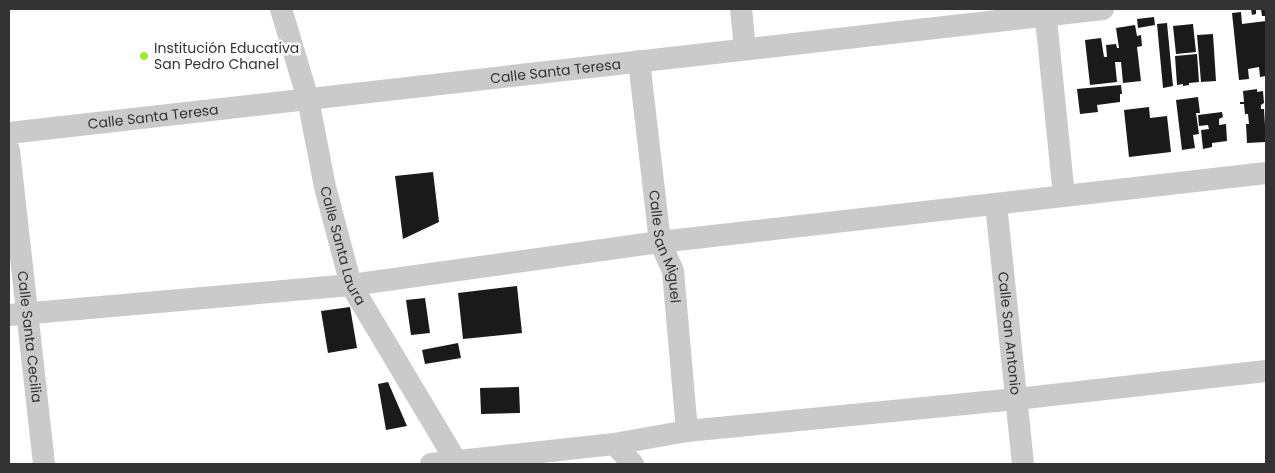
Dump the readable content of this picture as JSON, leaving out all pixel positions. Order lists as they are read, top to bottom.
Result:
{
  "streets": {
    "street": [
      "Calle Santa Teresa",
      "Calle Santa Laura",
      "Calle San Miguel",
      "Calle San Antonio",
      "Calle Santa Cecilia"
    ]
  },
  "crossings": [
    ["Calle Santa Teresa", "Calle Santa Laura"],
    ["Calle Santa Teresa", "Calle San Miguel"]
  ],
  "places": ["Institución Educativa San Pedro Chanel"]
}
